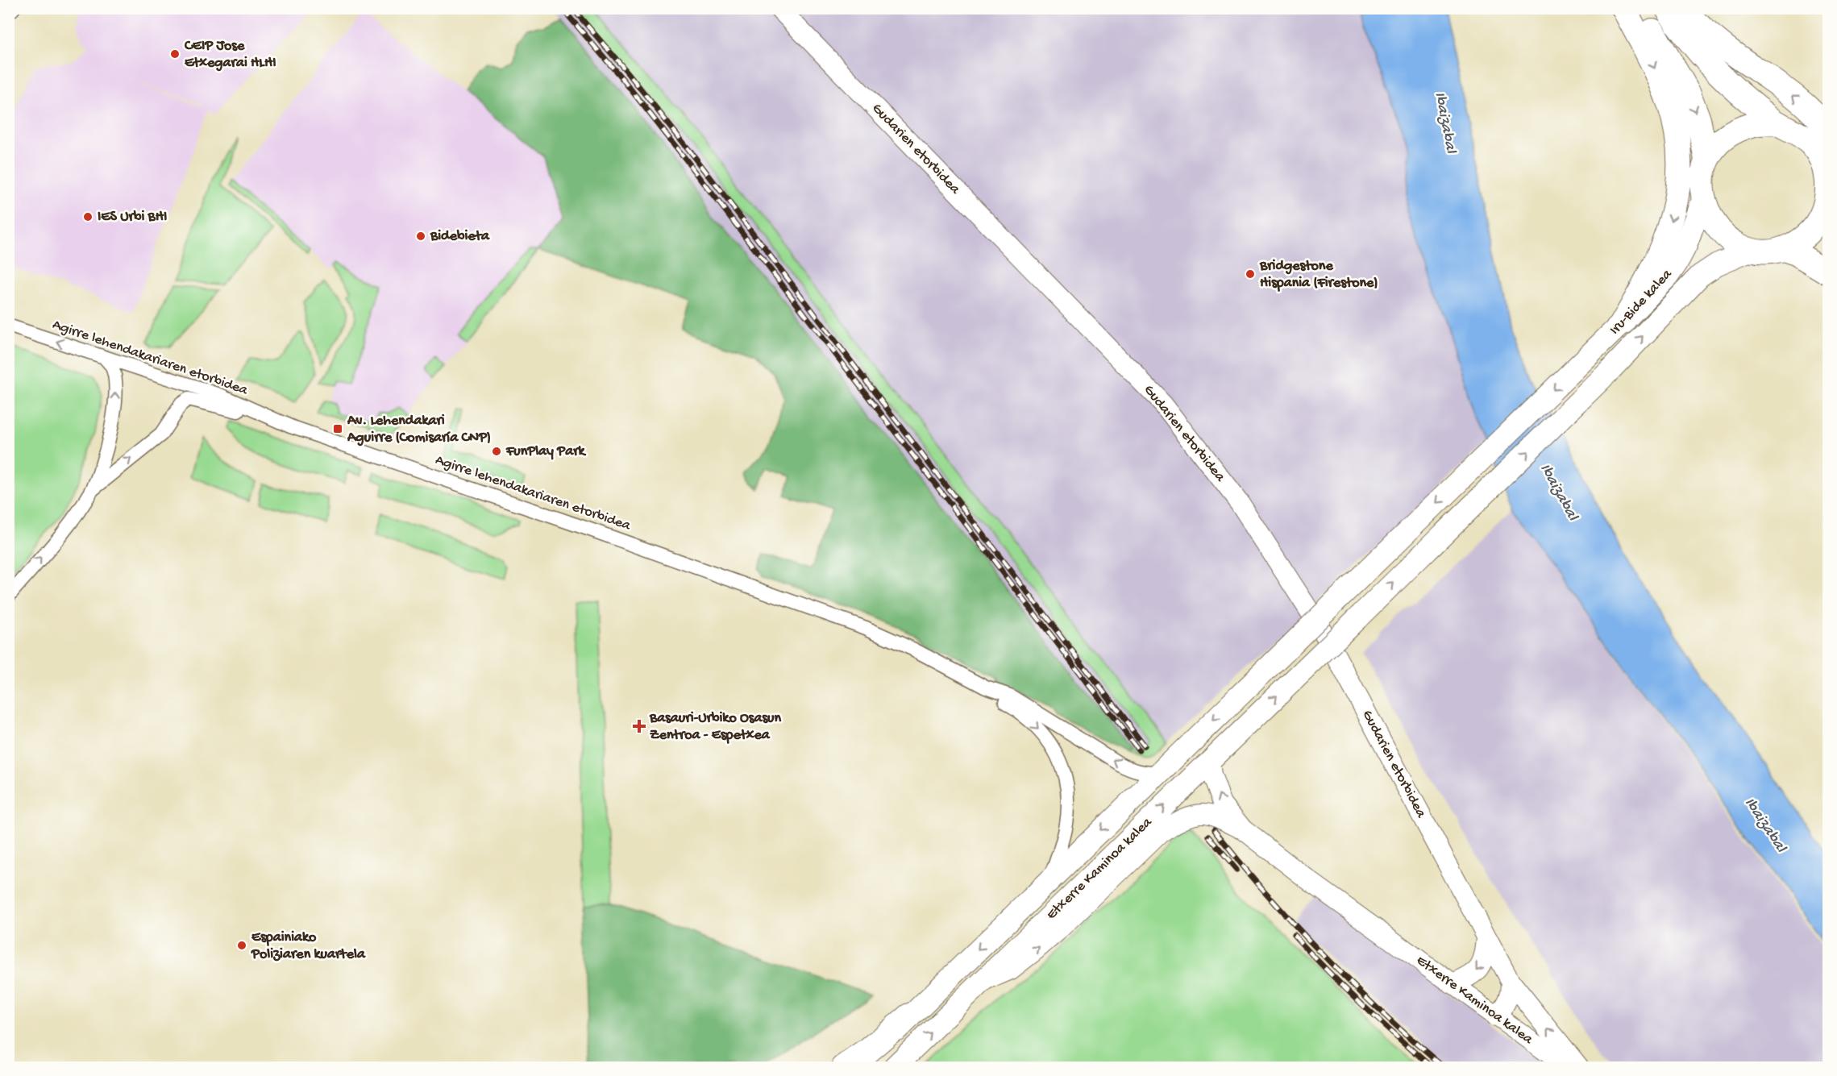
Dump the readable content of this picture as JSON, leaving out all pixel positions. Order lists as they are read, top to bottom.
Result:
{
  "streets": {
    "main road": ["Iru-Bide kalea", "Etxerre Kaminoa kalea"],
    "street": ["Gudarien etorbidea", "Agirre lehendakariaren etorbidea"]
  },
  "crossings": [
    ["Iru-Bide kalea", "Etxerre Kaminoa kalea"],
    ["Agirre lehendakariaren etorbidea", "Etxerre Kaminoa kalea"]
  ],
  "one_way": ["Iru-Bide kalea"],
  "water": ["Ibaizabal"],
  "places": {
    "other": [
      "CEIP Jose Etxegarai HLHI",
      "IES Urbi BHI",
      "Bidebieta",
      "Bridgestone Hispania (Firestone)",
      "FunPlay Park",
      "Espainiako Poliziaren kuartela"
    ],
    "transit": ["Av. Lehendakari Aguirre (Comisaría CNP)"],
    "health": ["Basauri-Urbiko Osasun Zentroa - Espetxea"]
  }
}
